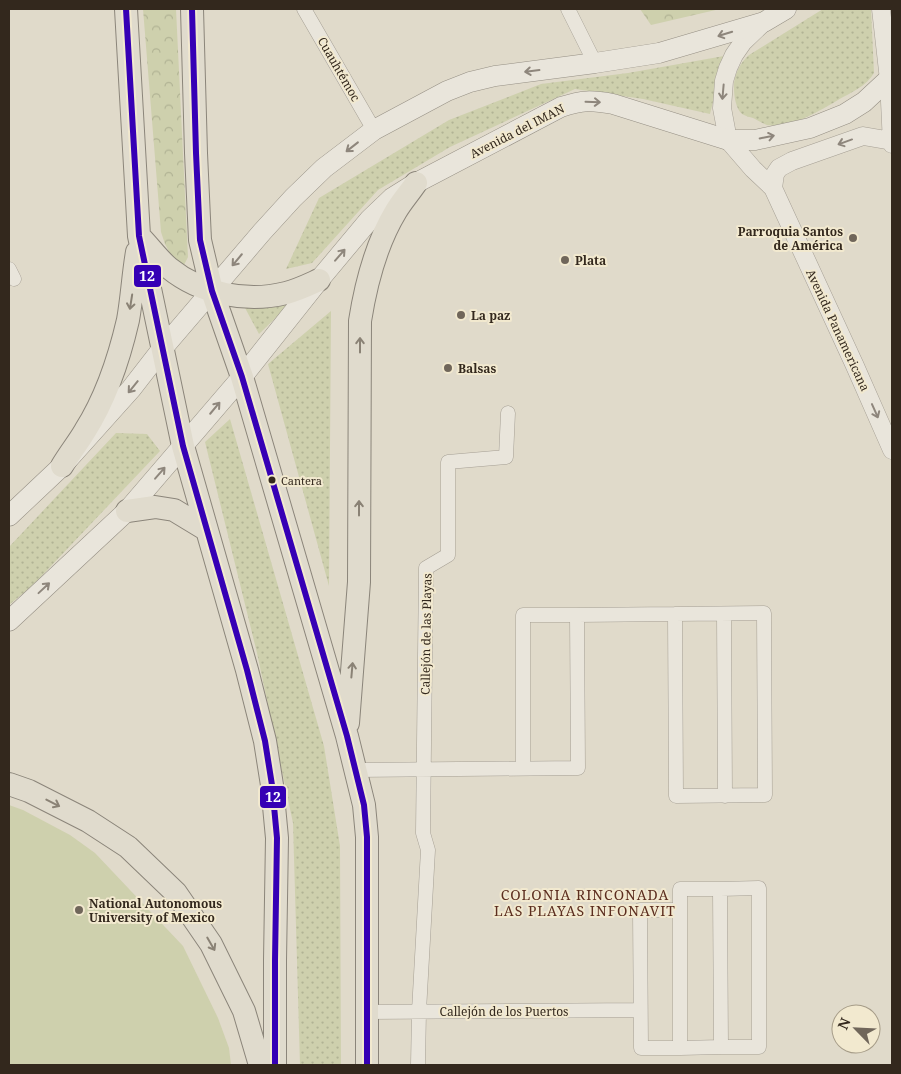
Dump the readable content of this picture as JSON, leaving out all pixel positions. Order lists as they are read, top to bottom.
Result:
{
  "streets": {
    "main road": ["Avenida del IMAN"],
    "street": [
      "Cuauhtémoc",
      "Avenida Panamericana",
      "Callejón de las Playas",
      "Callejón de los Puertos"
    ]
  },
  "crossings": [
    ["Avenida del IMAN", "Avenida Panamericana"],
    ["Callejón de las Playas", "Callejón de los Puertos"]
  ],
  "one_way": ["Avenida Panamericana"],
  "districts": ["COLONIA RINCONADA LAS PLAYAS INFONAVIT"],
  "places": [
    "Parroquia Santos de América",
    "Plata",
    "La paz",
    "Balsas",
    "Cantera",
    "National Autonomous University of Mexico"
  ],
  "lines": ["transit line 12"],
  "north": "top left"
}
